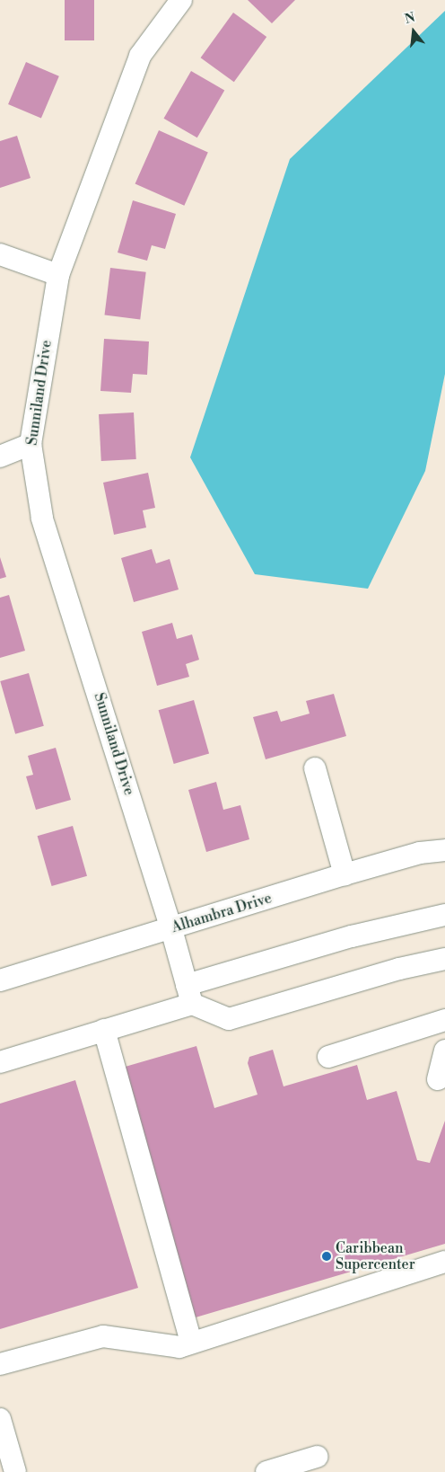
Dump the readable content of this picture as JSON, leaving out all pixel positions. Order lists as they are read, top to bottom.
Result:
{
  "streets": {
    "street": ["Sunniland Drive", "Alhambra Drive"]
  },
  "crossings": [
    ["Sunniland Drive", "Alhambra Drive"]
  ],
  "places": ["Caribbean Supercenter"],
  "north": "top"
}
